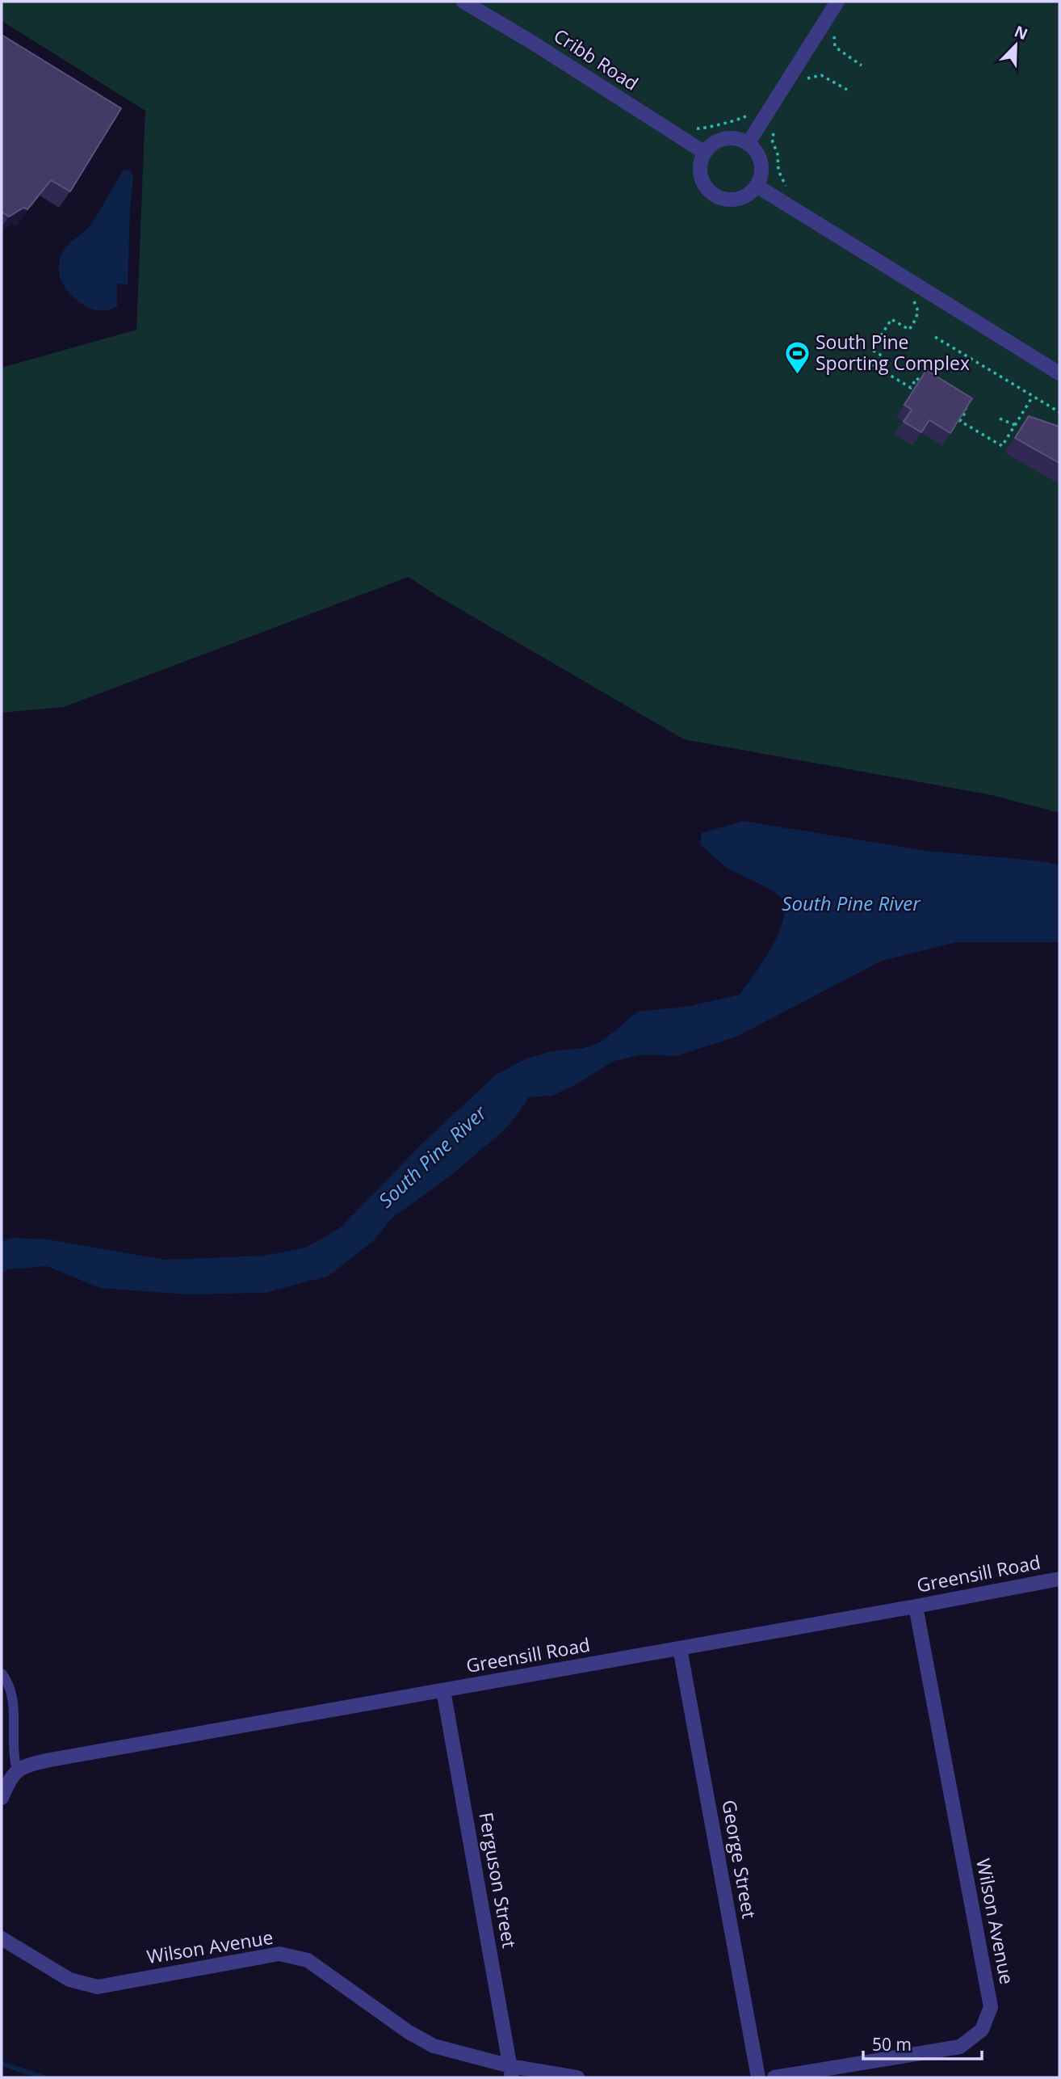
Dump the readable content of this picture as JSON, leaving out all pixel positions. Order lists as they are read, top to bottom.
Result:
{
  "streets": {
    "street": [
      "Cribb Road",
      "Greensill Road",
      "George Street",
      "Ferguson Street",
      "Wilson Avenue"
    ]
  },
  "crossings": [
    ["Greensill Road", "George Street"],
    ["Greensill Road", "Ferguson Street"],
    ["Greensill Road", "Wilson Avenue"],
    ["Ferguson Street", "Wilson Avenue"]
  ],
  "water": ["South Pine River"],
  "places": {
    "sports": ["South Pine Sporting Complex"]
  },
  "scale_bar": "50 m",
  "north": "top right"
}
